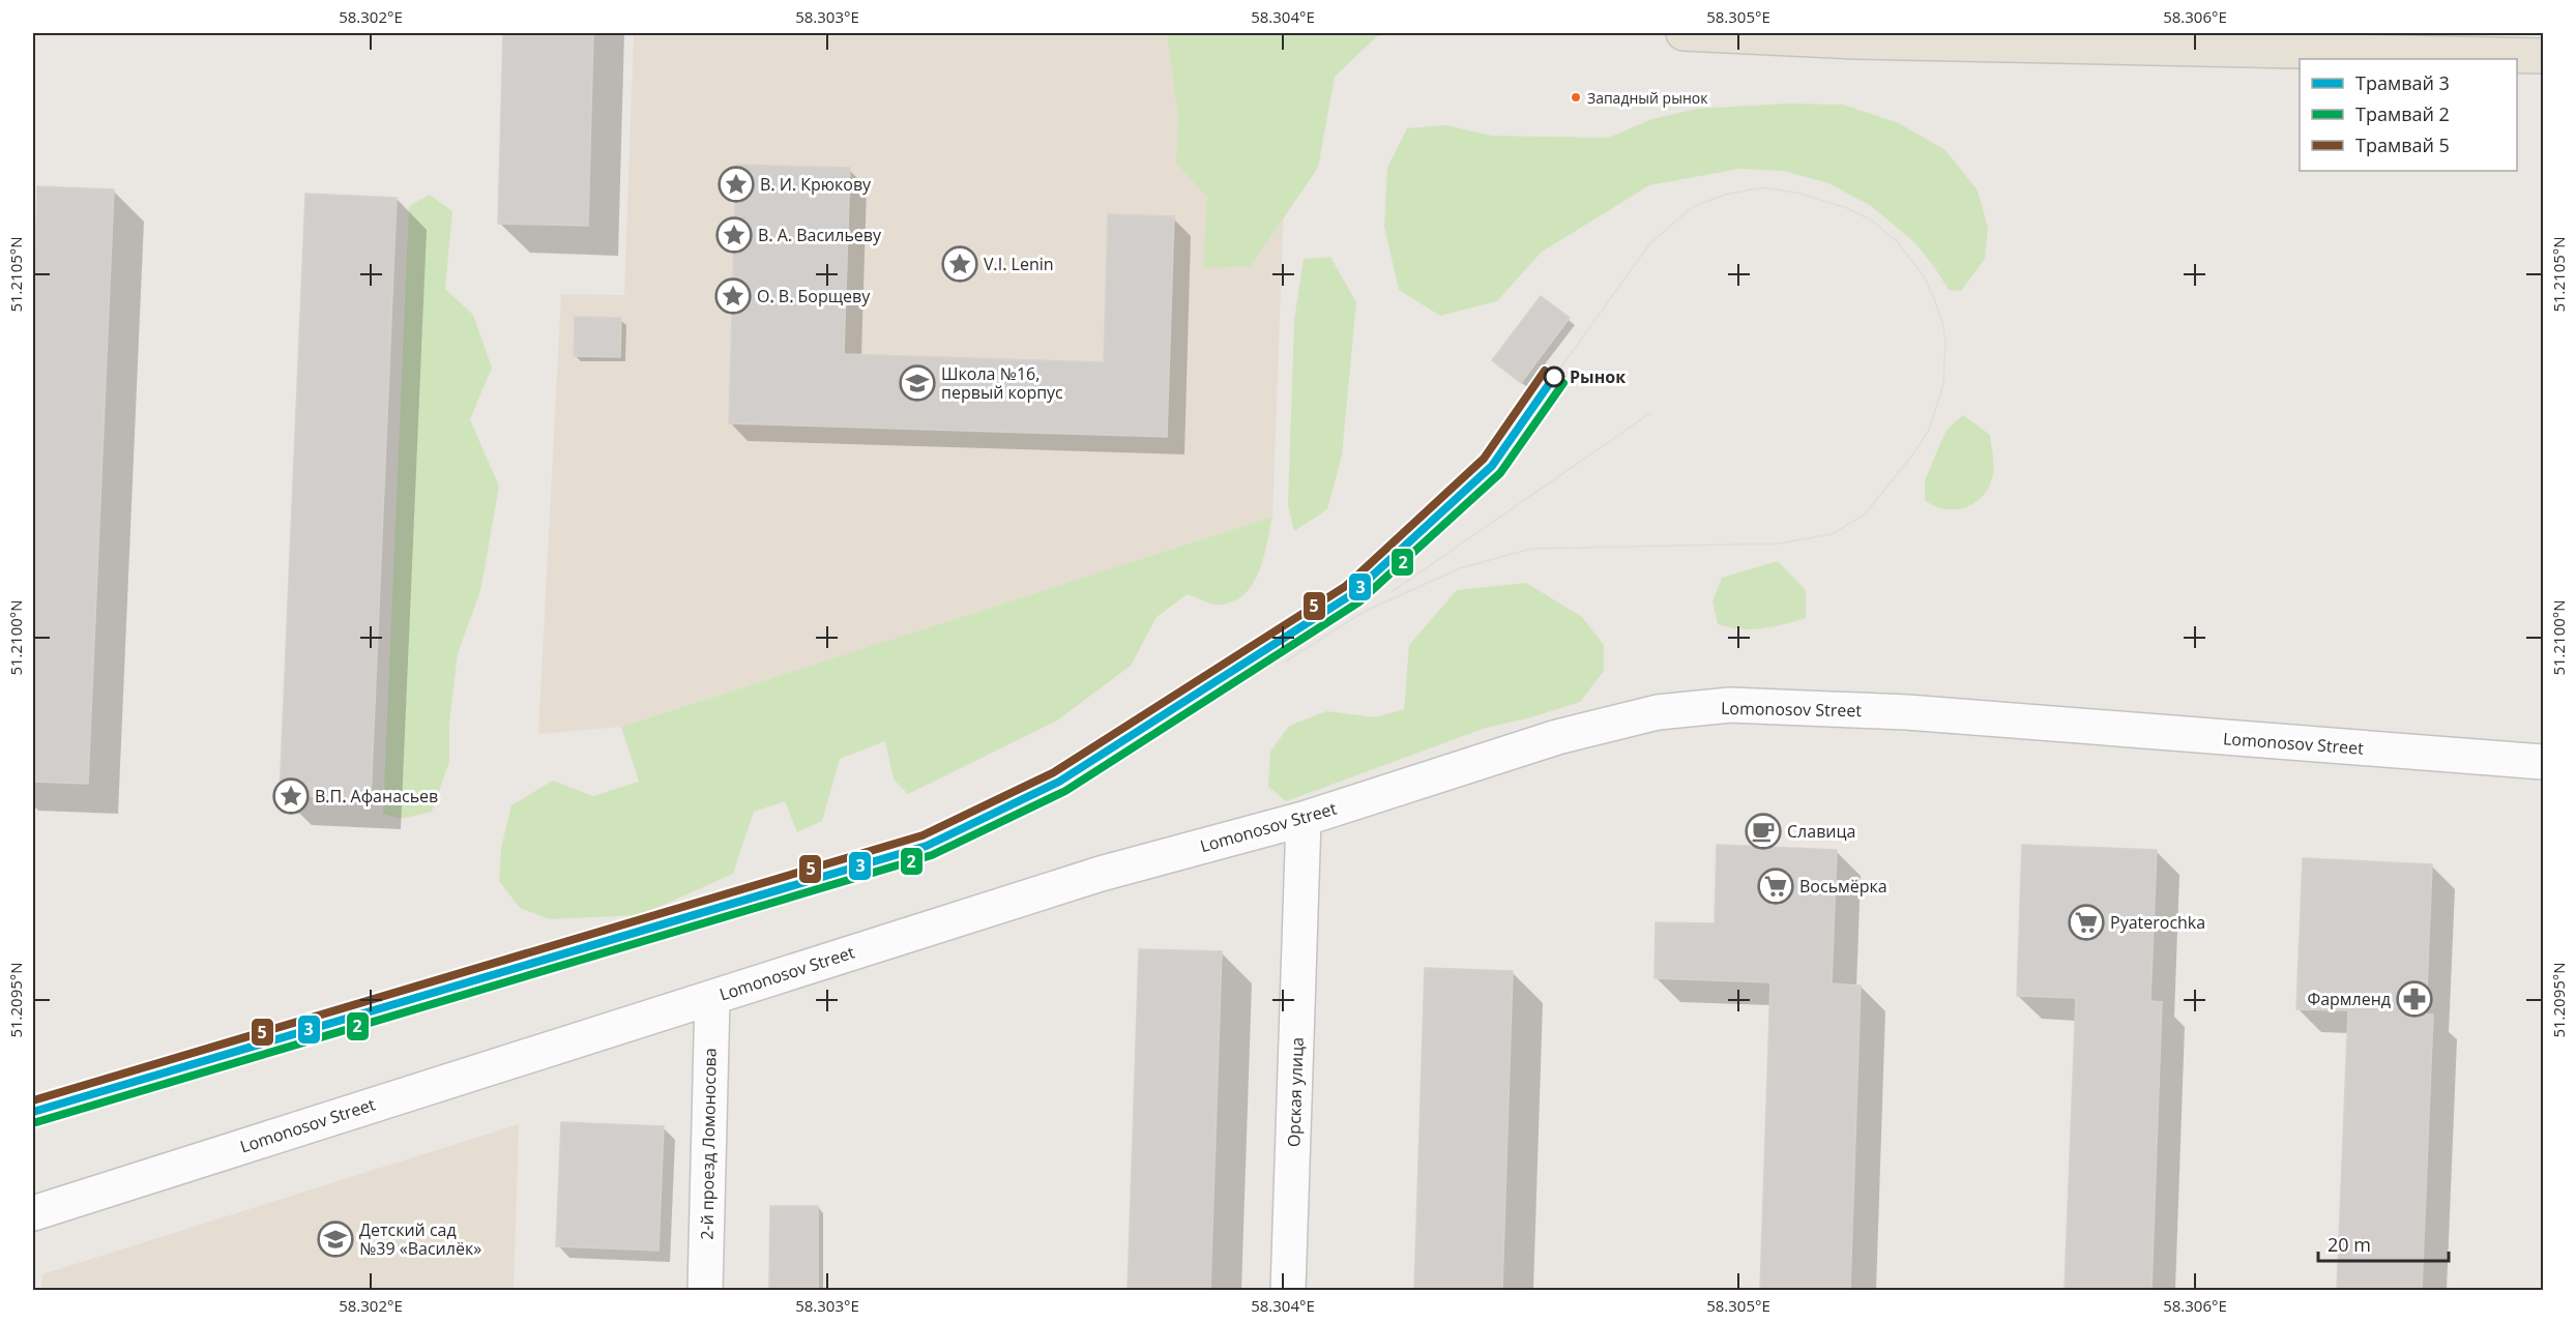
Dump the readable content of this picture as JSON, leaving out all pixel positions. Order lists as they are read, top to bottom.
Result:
{
  "streets": {
    "street": ["Lomonosov Street", "Орская улица", "2-й проезд Ломоносова"]
  },
  "crossings": [
    ["Lomonosov Street", "Орская улица"],
    ["Lomonosov Street", "2-й проезд Ломоносова"]
  ],
  "places": {
    "other": ["Западный рынок", "Рынок"],
    "place": [
      "В. И. Крюкову",
      "В. А. Васильеву",
      "V.I. Lenin",
      "О. В. Борщеву",
      "В.П. Афанасьев"
    ],
    "school or university": ["Школа №16, первый корпус", "Детский сад №39 «Василёк»"],
    "cafe": ["Славица"],
    "supermarket": ["Восьмёрка", "Pyaterochka"],
    "pharmacy": ["Фармленд"]
  },
  "lines": ["tram line 5", "tram line 3", "tram line 2"],
  "legend": ["Трамвай 3", "Трамвай 2", "Трамвай 5"],
  "scale_bar": "20 m",
  "coordinates": [
    "58.302°E",
    "58.303°E",
    "58.304°E",
    "58.305°E",
    "58.306°E",
    "51.2105°N",
    "51.2100°N",
    "51.2095°N"
  ]
}
